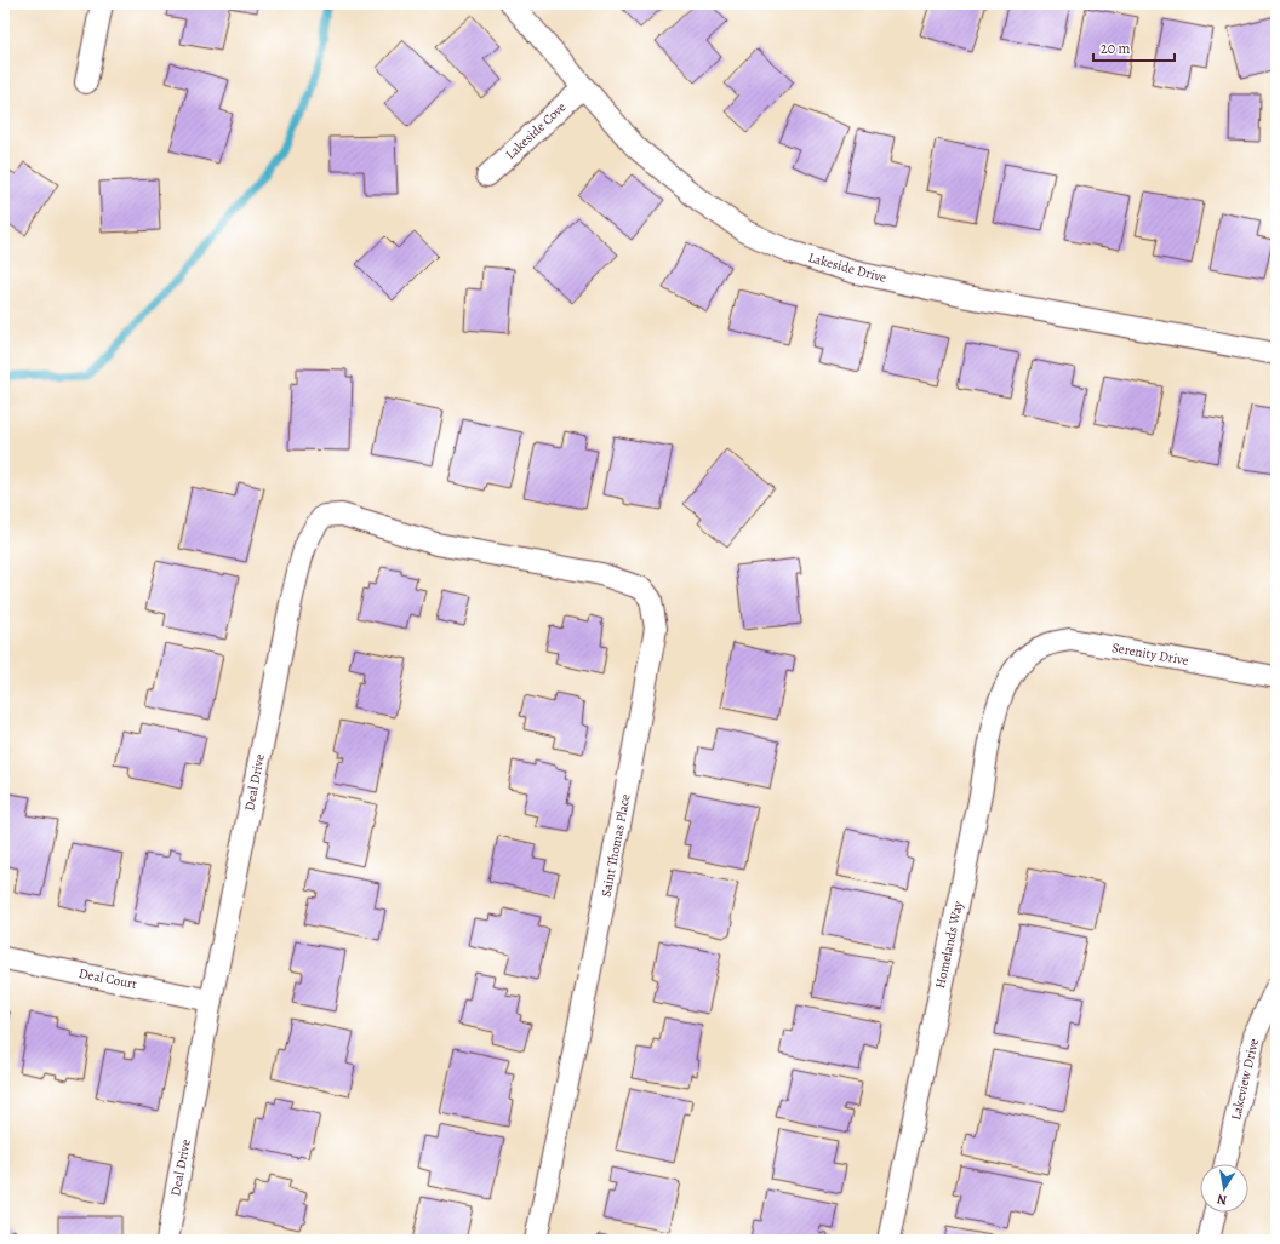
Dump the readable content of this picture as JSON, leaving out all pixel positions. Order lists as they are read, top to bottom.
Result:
{
  "streets": {
    "street": [
      "Lakeside Cove",
      "Lakeside Drive",
      "Serenity Drive",
      "Deal Drive",
      "Saint Thomas Place",
      "Homelands Way",
      "Deal Court",
      "Lakeview Drive"
    ]
  },
  "crossings": [
    ["Lakeside Cove", "Lakeside Drive"],
    ["Serenity Drive", "Homelands Way"],
    ["Deal Drive", "Saint Thomas Place"],
    ["Deal Drive", "Deal Court"]
  ],
  "scale_bar": "20 m",
  "north": "bottom"
}
